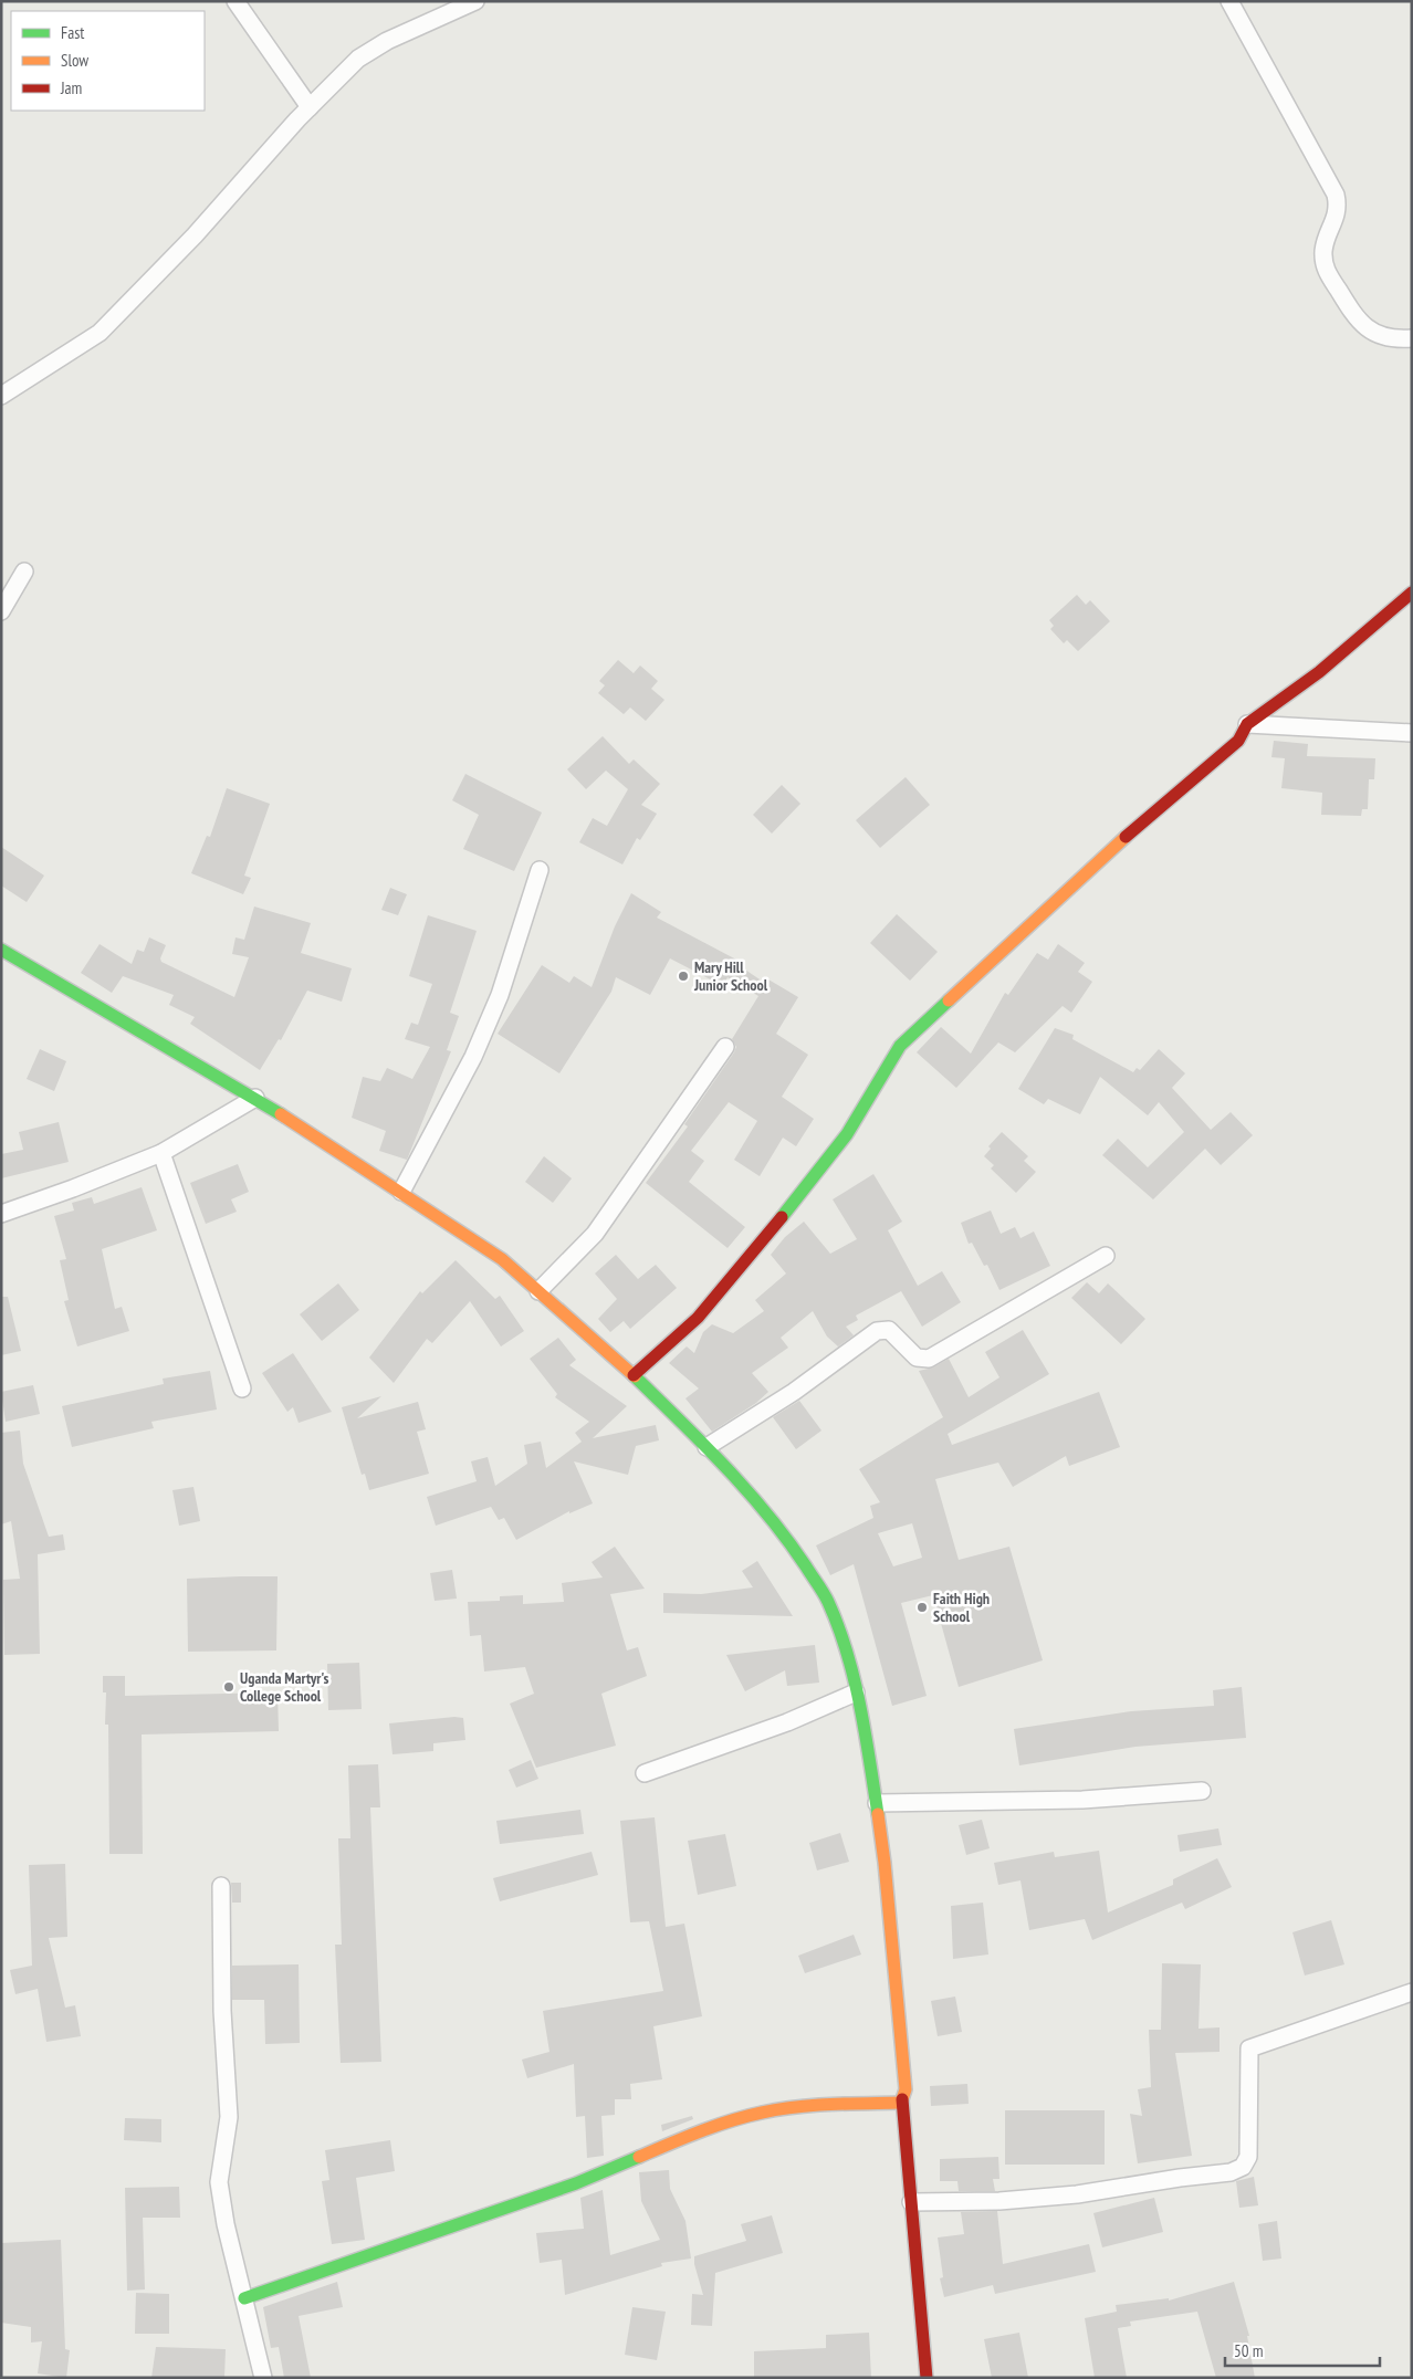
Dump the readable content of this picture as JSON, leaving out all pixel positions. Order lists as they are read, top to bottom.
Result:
{
  "places": ["Mary Hill Junior School", "Faith High School", "Uganda Martyr's College School"],
  "legend": ["Fast", "Slow", "Jam"],
  "scale_bar": "50 m"
}
